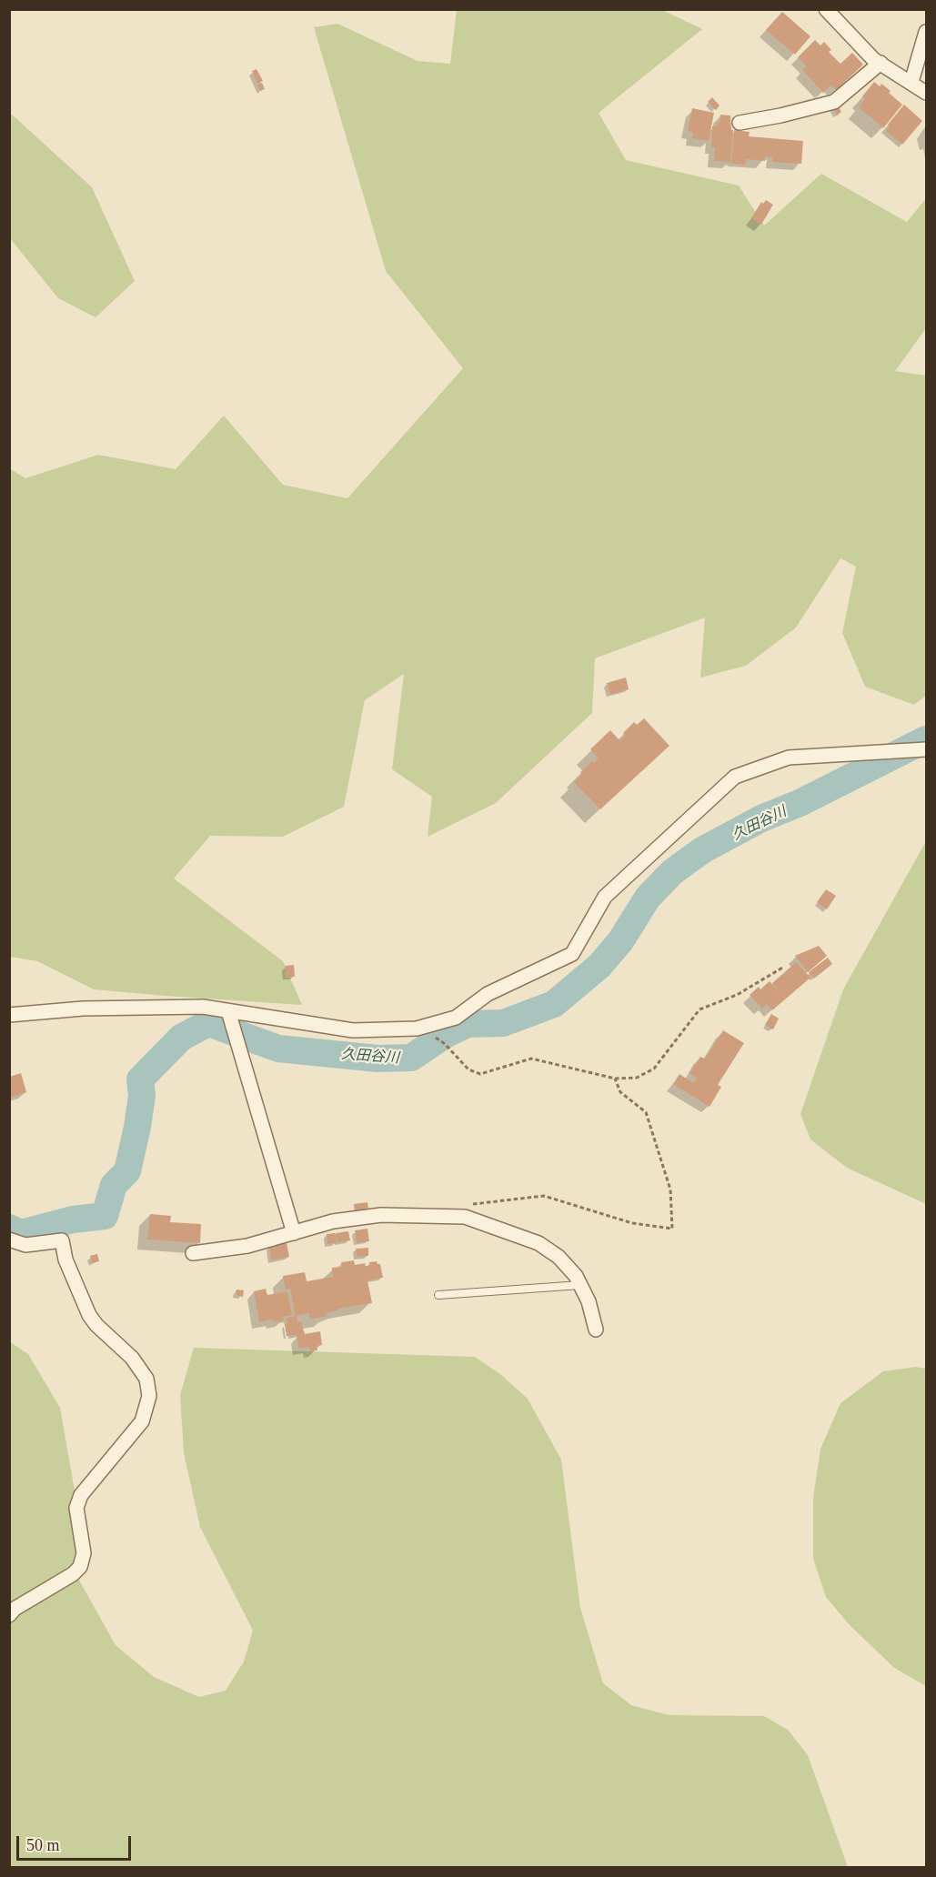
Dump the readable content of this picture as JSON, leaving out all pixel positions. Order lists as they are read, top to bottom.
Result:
{
  "water": ["久田谷川"],
  "scale_bar": "50 m"
}
